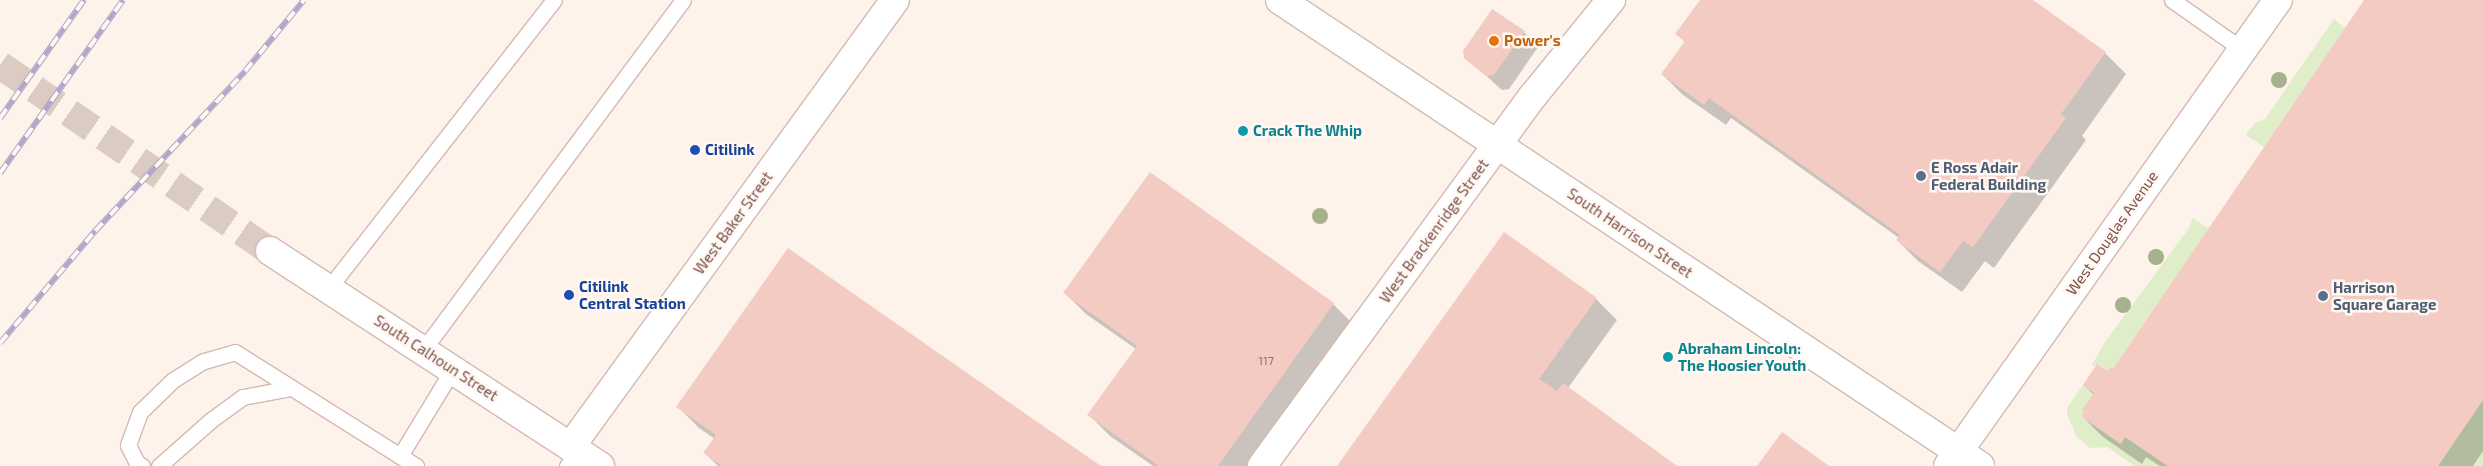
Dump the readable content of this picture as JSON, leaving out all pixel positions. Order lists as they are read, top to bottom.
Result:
{
  "streets": {
    "street": [
      "West Baker Street",
      "West Brackenridge Street",
      "South Harrison Street",
      "West Douglas Avenue",
      "South Calhoun Street"
    ]
  },
  "crossings": [
    ["West Baker Street", "South Calhoun Street"],
    ["West Brackenridge Street", "South Harrison Street"],
    ["South Harrison Street", "West Douglas Avenue"]
  ],
  "places": [
    "Power's",
    "Crack The Whip",
    "Citilink",
    "E Ross Adair Federal Building",
    "Citilink Central Station",
    "Harrison Square Garage",
    "Abraham Lincoln: The Hoosier Youth"
  ],
  "house_numbers": ["117"]
}
